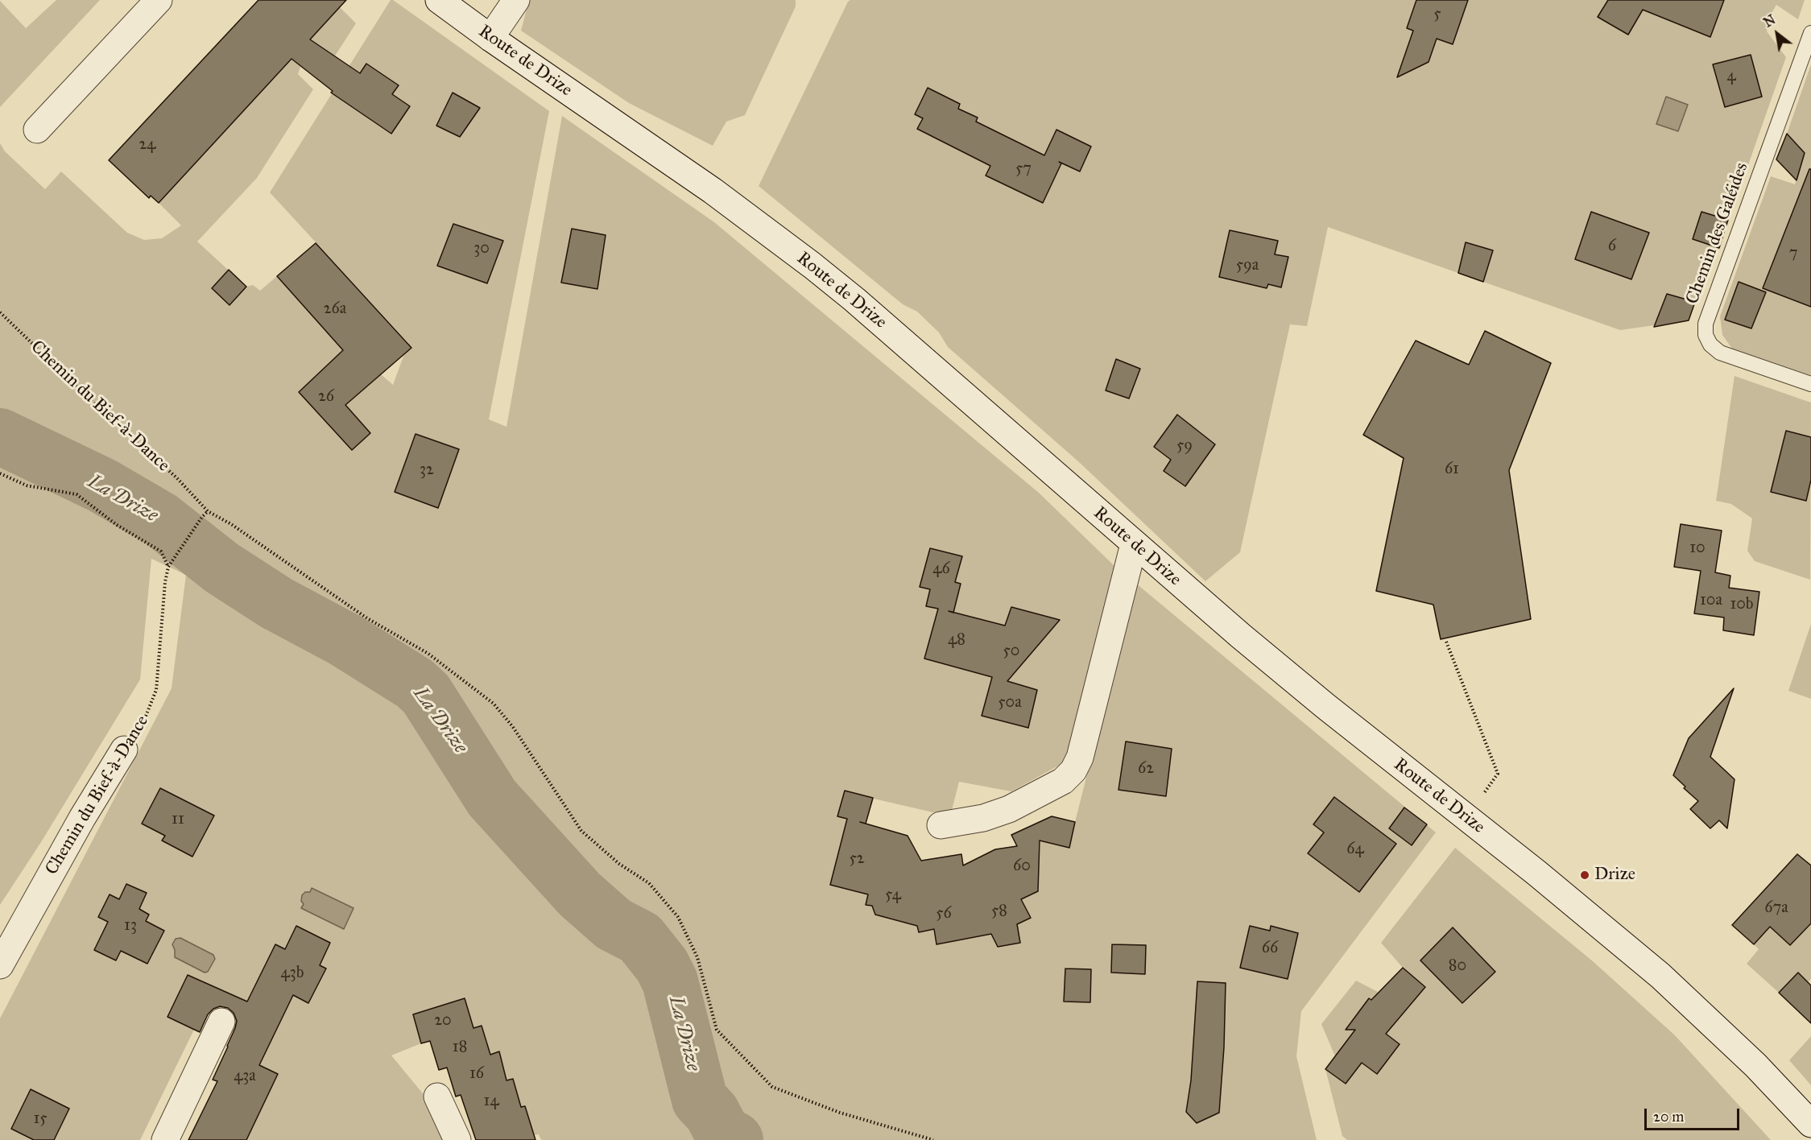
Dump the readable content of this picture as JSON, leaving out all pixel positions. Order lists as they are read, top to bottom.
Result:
{
  "streets": {
    "main road": ["Route de Drize", "Chemin du Bief-à-Dance"],
    "lane": ["Chemin des Galéides"]
  },
  "water": ["La Drize"],
  "places": ["Drize"],
  "house_numbers": [
    "5",
    "4",
    "24",
    "57",
    "6",
    "30",
    "7",
    "59a",
    "26a",
    "26",
    "59",
    "61",
    "32",
    "10",
    "46",
    "10a",
    "10b",
    "48",
    "50",
    "50a",
    "62",
    "11",
    "64",
    "52",
    "60",
    "54",
    "67a",
    "58",
    "56",
    "13",
    "66",
    "80",
    "43b",
    "20",
    "18",
    "16",
    "43a",
    "14",
    "15"
  ],
  "scale_bar": "20 m",
  "north": "top left"
}
